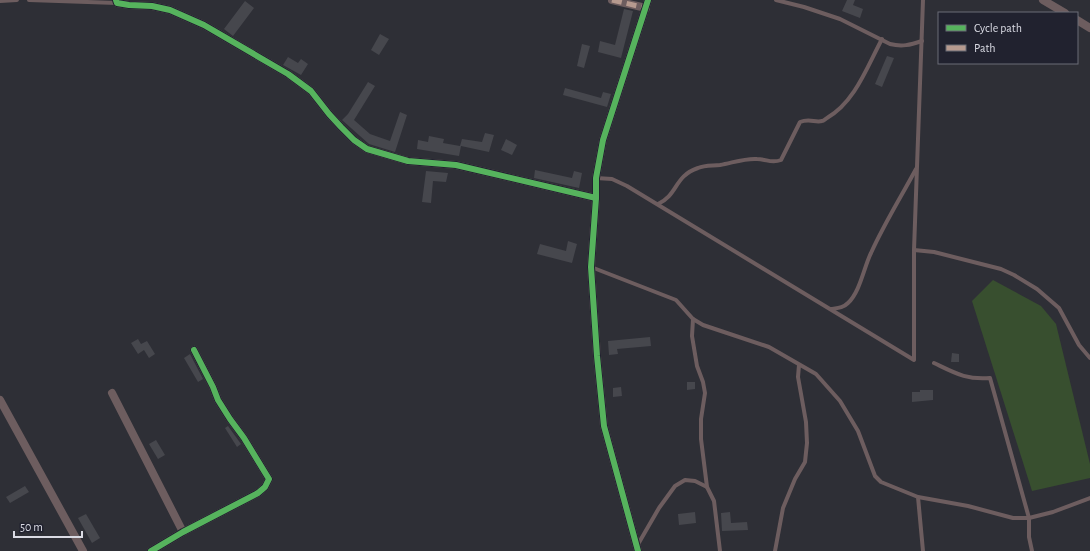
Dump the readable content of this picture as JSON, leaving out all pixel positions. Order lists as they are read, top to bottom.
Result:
{
  "legend": ["Cycle path", "Path"],
  "scale_bar": "50 m"
}
